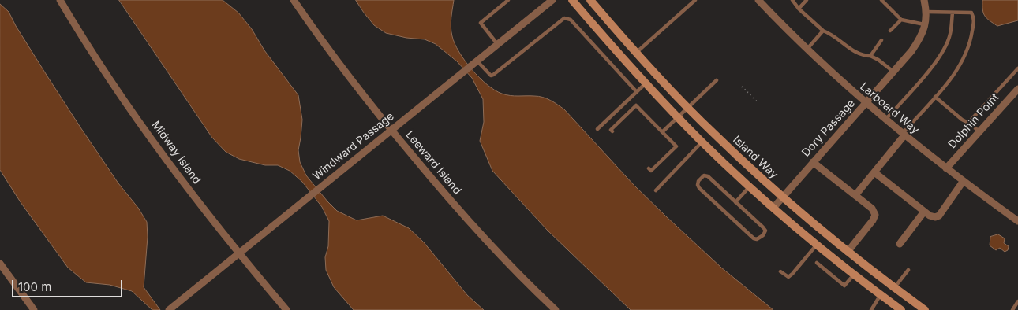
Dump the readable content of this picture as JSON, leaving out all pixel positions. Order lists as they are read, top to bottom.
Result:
{
  "streets": {
    "street": [
      "Larboard Way",
      "Dolphin Point",
      "Dory Passage",
      "Windward Passage",
      "Midway Island",
      "Island Way",
      "Leeward Island"
    ]
  },
  "crossings": [
    ["Larboard Way", "Dolphin Point"],
    ["Larboard Way", "Dory Passage"],
    ["Dory Passage", "Island Way"],
    ["Windward Passage", "Midway Island"],
    ["Windward Passage", "Leeward Island"]
  ],
  "scale_bar": "100 m"
}
